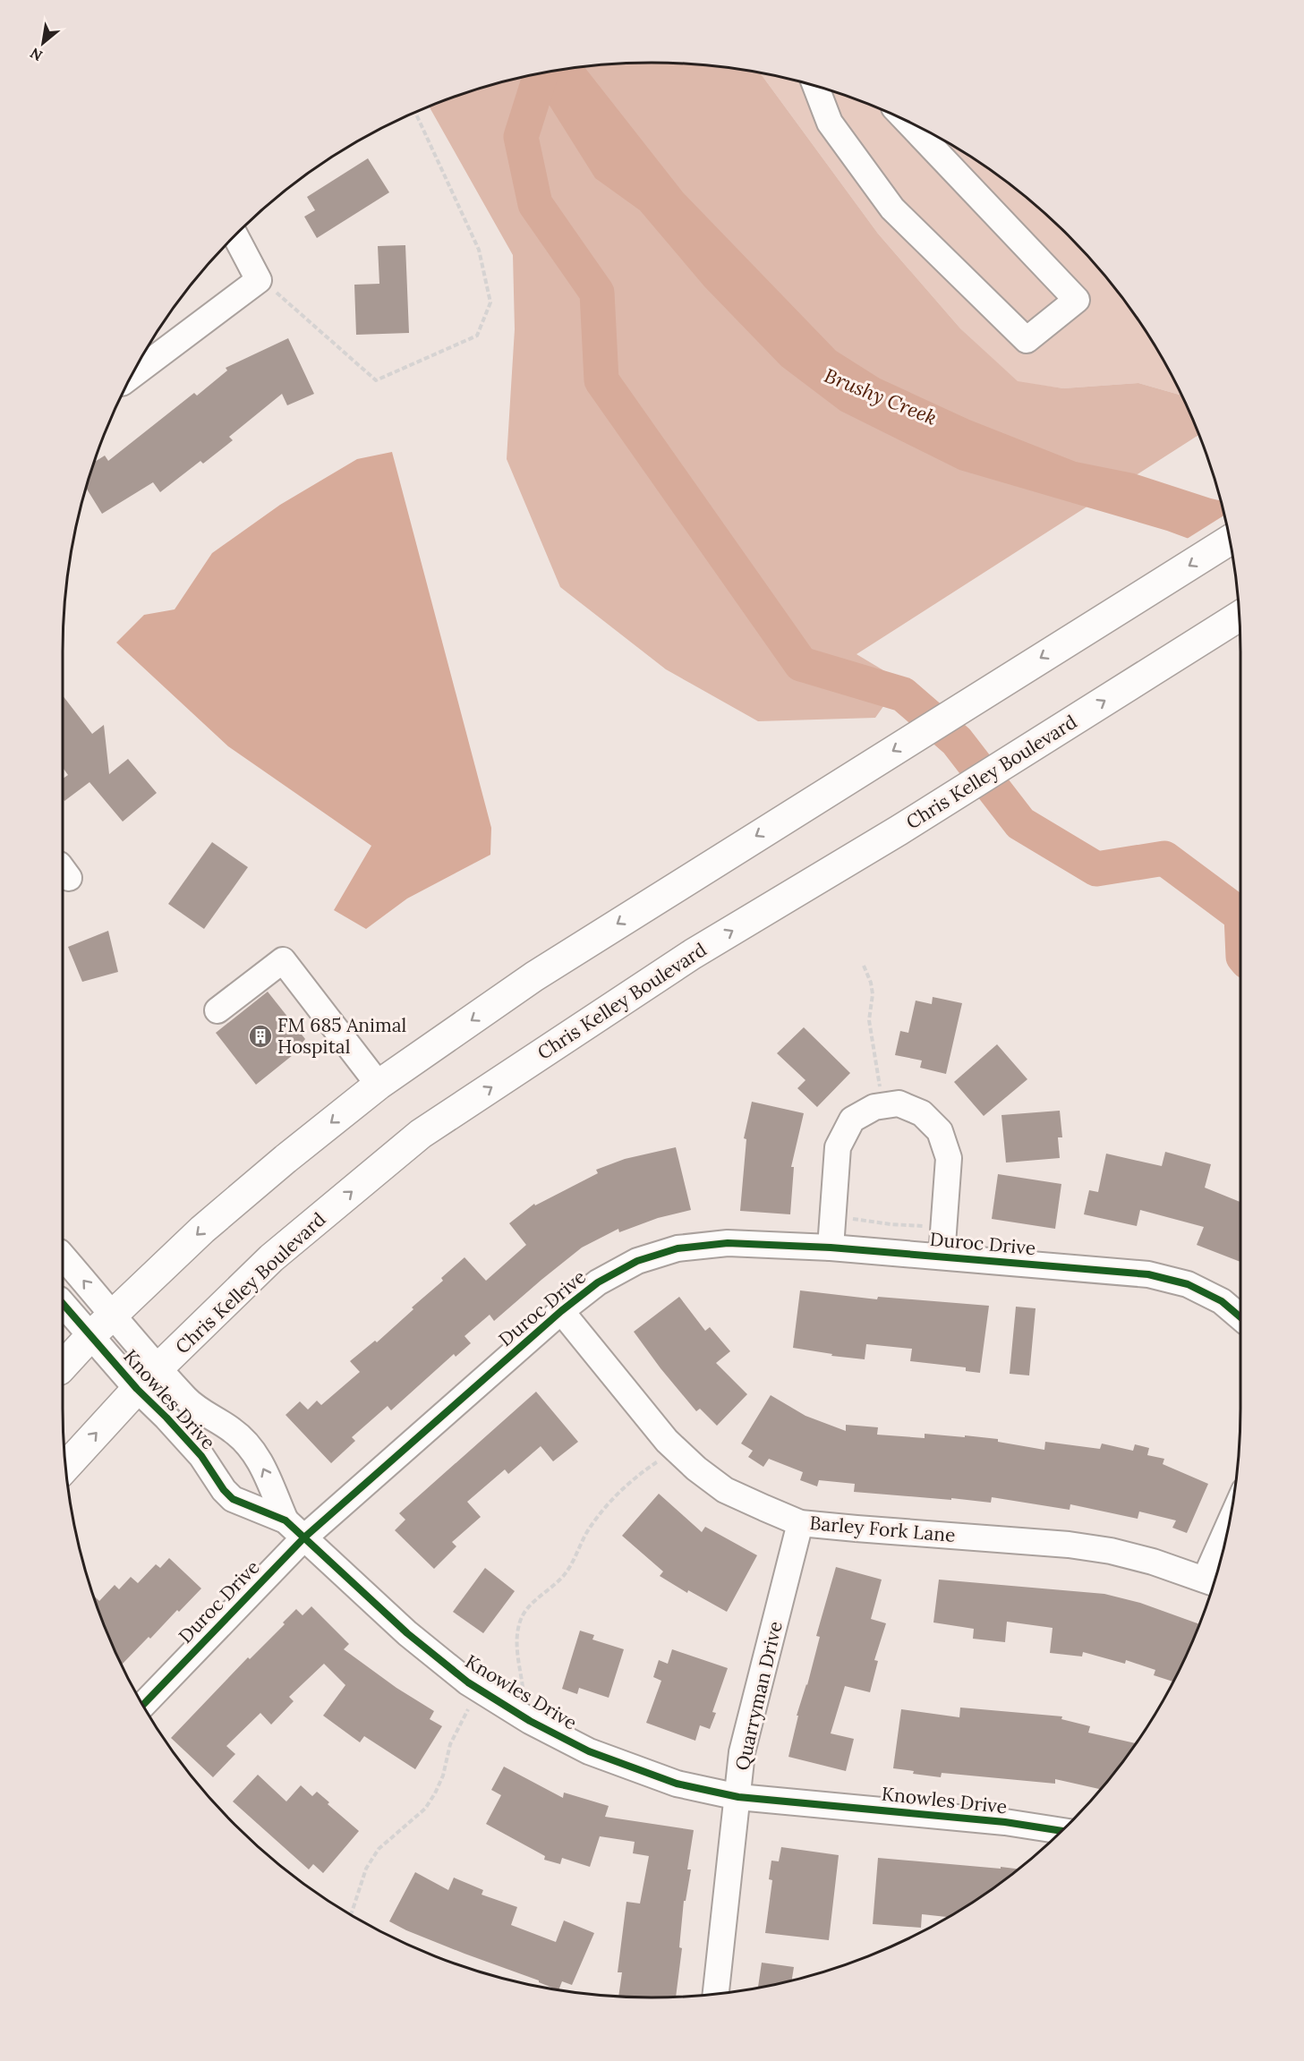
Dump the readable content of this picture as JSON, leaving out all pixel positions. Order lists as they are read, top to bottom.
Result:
{
  "streets": {
    "main road": ["Chris Kelley Boulevard"],
    "street": [
      "Duroc Drive",
      "Knowles Drive",
      "Barley Fork Lane",
      "Quarryman Drive"
    ]
  },
  "crossings": [
    ["Chris Kelley Boulevard", "Knowles Drive"],
    ["Duroc Drive", "Knowles Drive"],
    ["Duroc Drive", "Barley Fork Lane"],
    ["Knowles Drive", "Quarryman Drive"],
    ["Barley Fork Lane", "Quarryman Drive"]
  ],
  "water": ["Brushy Creek"],
  "places": {
    "building": ["FM 685 Animal Hospital"]
  },
  "north": "bottom left"
}
